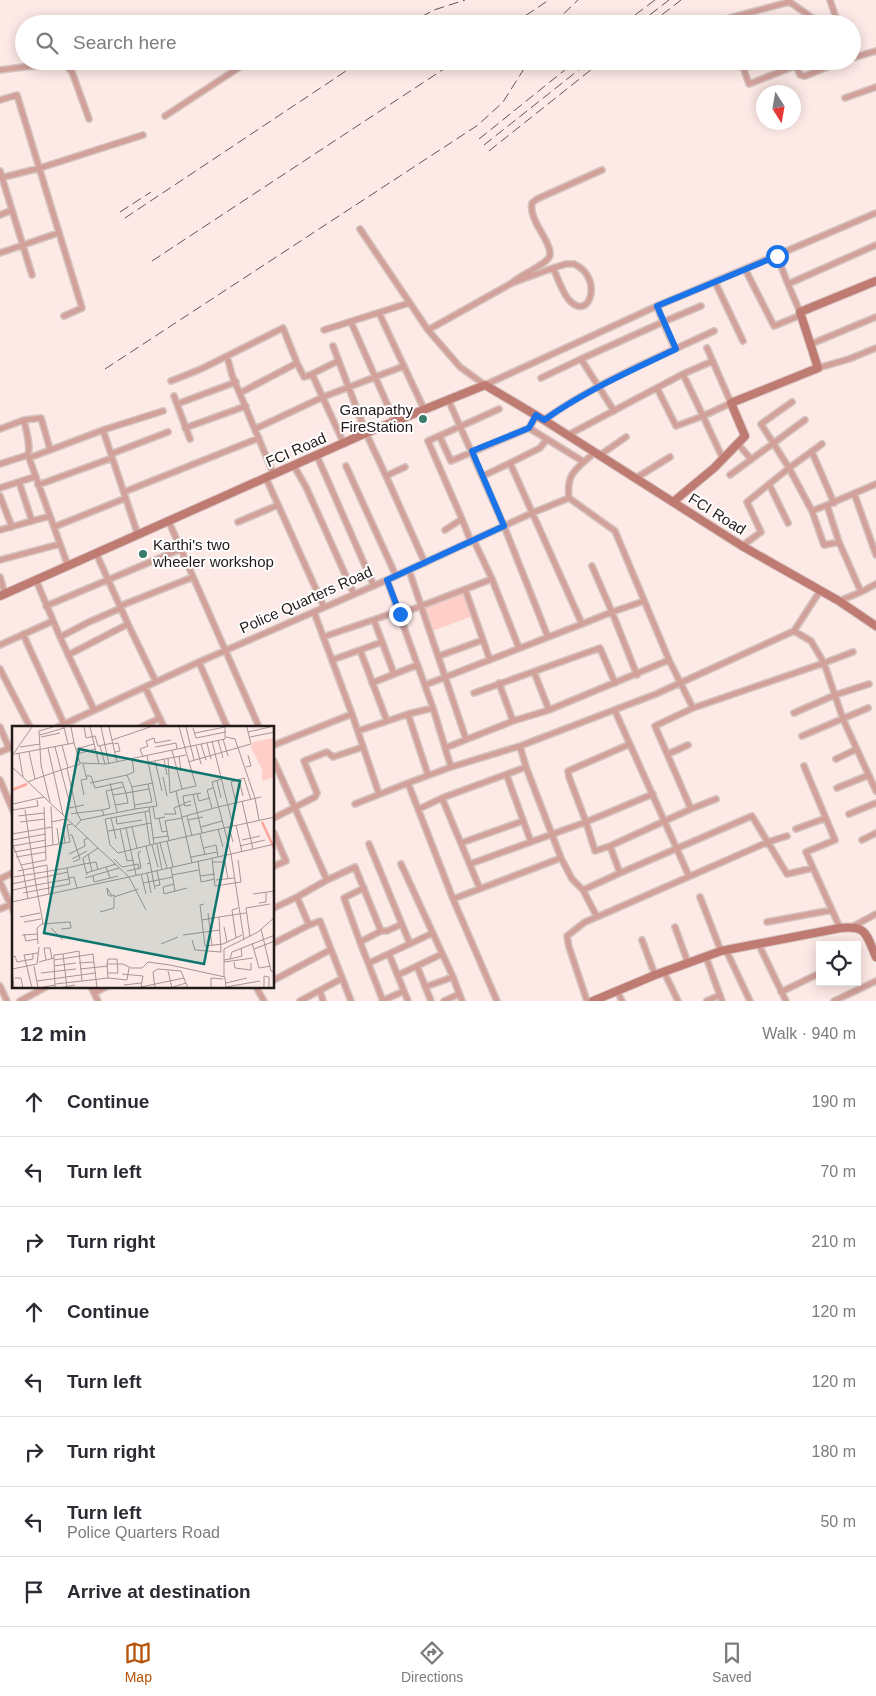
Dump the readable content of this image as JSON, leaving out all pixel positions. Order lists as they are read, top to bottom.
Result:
{
  "streets": {
    "street": ["FCI Road", "Police Quarters Road"]
  },
  "places": ["Ganapathy FireStation", "Karthi's two wheeler workshop"],
  "north": "bottom",
  "page": {
    "search": "Search here",
    "heading": ["12 min", "Walk · 940 m"],
    "list": [
      ["Continue", "190 m"],
      ["Turn left", "70 m"],
      ["Turn right", "210 m"],
      ["Continue", "120 m"],
      ["Turn left", "120 m"],
      ["Turn right", "180 m"],
      ["Turn left", "Police Quarters Road", "50 m"],
      "Arrive at destination"
    ],
    "nav": ["Map", "Directions", "Saved"]
  }
}
